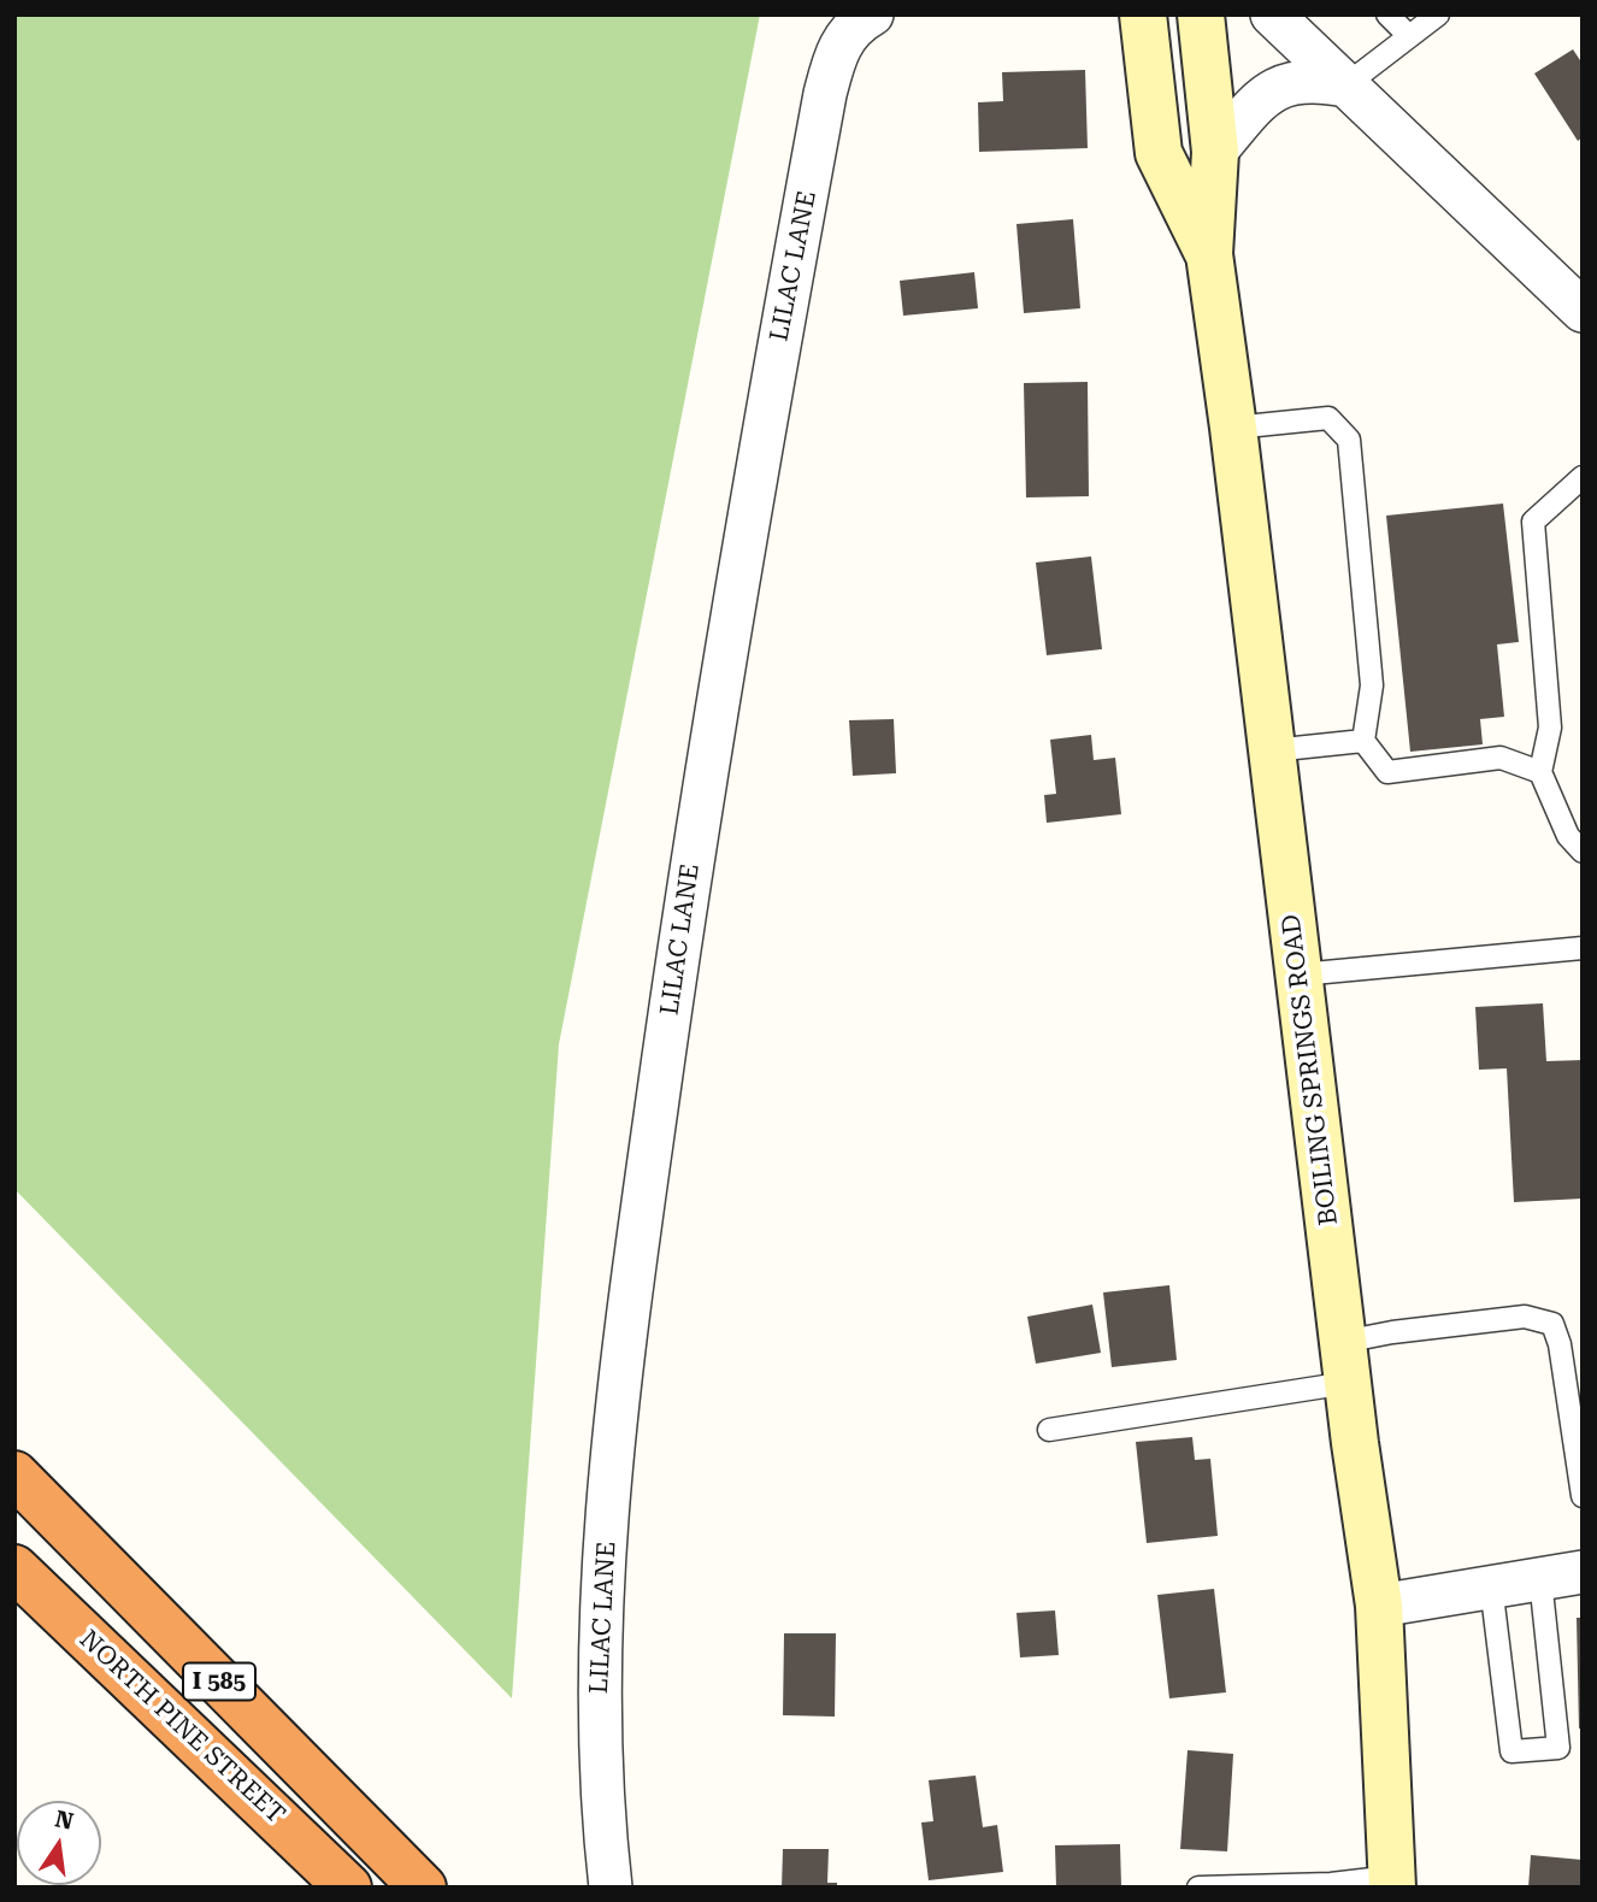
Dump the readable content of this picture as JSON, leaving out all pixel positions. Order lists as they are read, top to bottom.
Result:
{
  "streets": {
    "highway": ["I 585", "NORTH PINE STREET"],
    "main road": ["BOILING SPRINGS ROAD"],
    "street": ["LILAC LANE"]
  },
  "north": "top"
}
